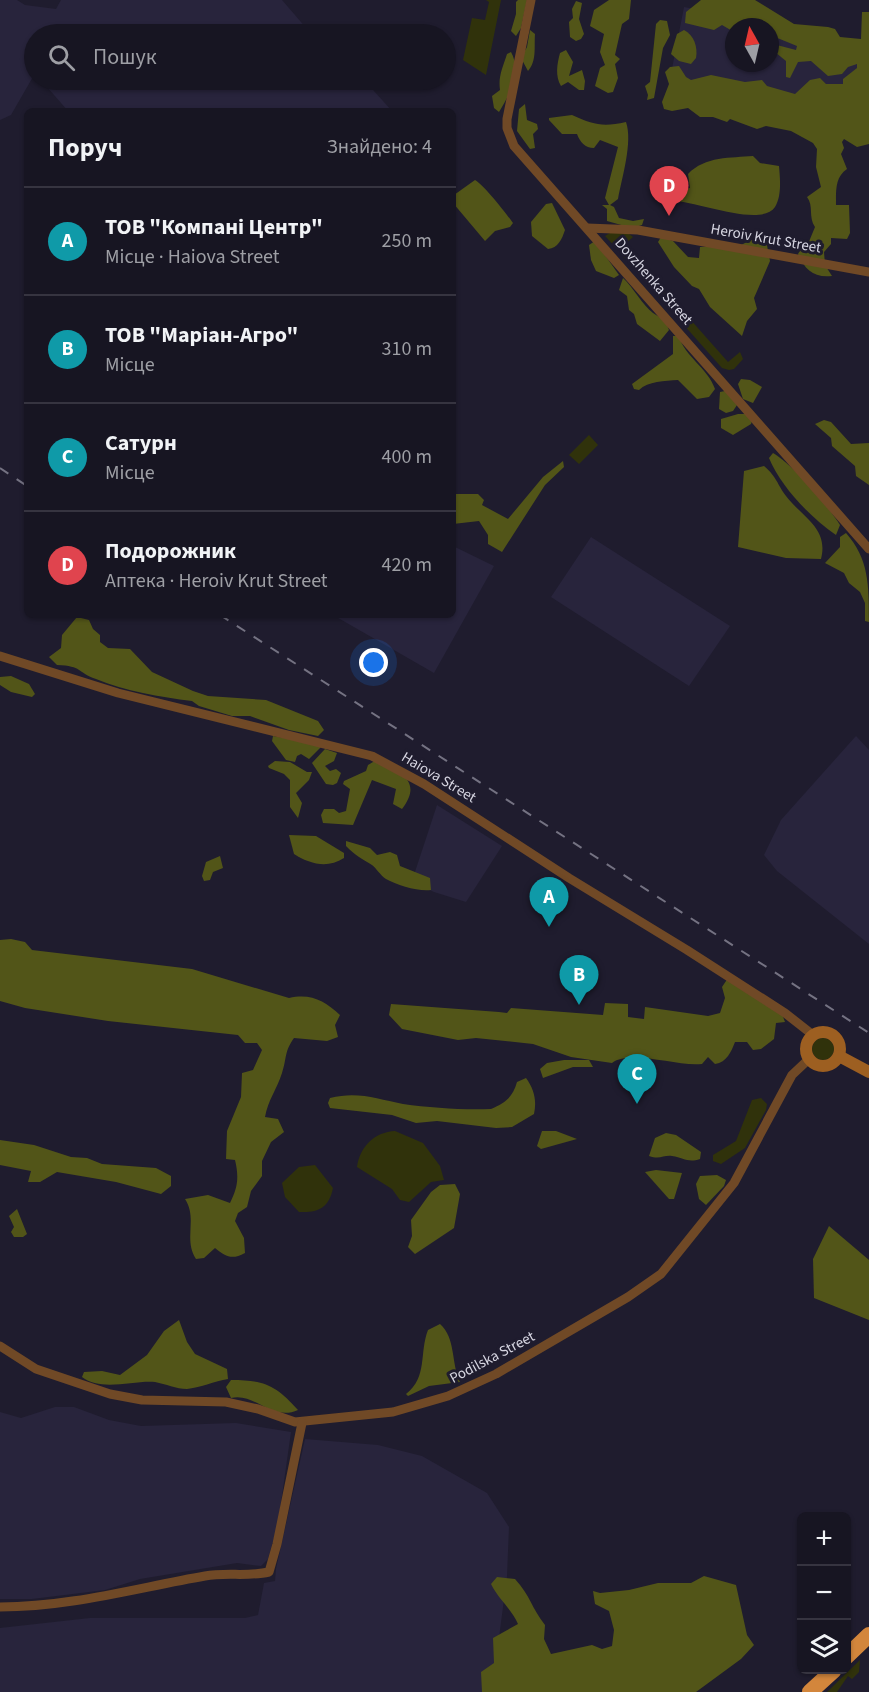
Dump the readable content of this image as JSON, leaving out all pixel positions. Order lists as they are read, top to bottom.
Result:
{
  "streets": {
    "street": [
      "Heroiv Krut Street",
      "Dovzhenka Street",
      "Haiova Street",
      "Podilska Street"
    ]
  },
  "crossings": [
    ["Heroiv Krut Street", "Dovzhenka Street"],
    ["Haiova Street", "Podilska Street"]
  ],
  "north": "top",
  "page": {
    "search": "Пошук",
    "heading": ["Поруч", "Знайдено: 4"],
    "pins": [
      "D",
      "A",
      "B",
      "C"
    ],
    "list": [
      {
        "mark": "A",
        "name": "ТОВ \"Компані Центр\"",
        "note": "Місце · Haiova Street",
        "value": "250 m"
      },
      {
        "mark": "B",
        "name": "ТОВ \"Маріан-Агро\"",
        "note": "Місце",
        "value": "310 m"
      },
      {
        "mark": "C",
        "name": "Сатурн",
        "note": "Місце",
        "value": "400 m"
      },
      {
        "mark": "D",
        "name": "Подорожник",
        "note": "Аптека · Heroiv Krut Street",
        "value": "420 m"
      }
    ],
    "map_buttons": ["+", "−"]
  }
}
